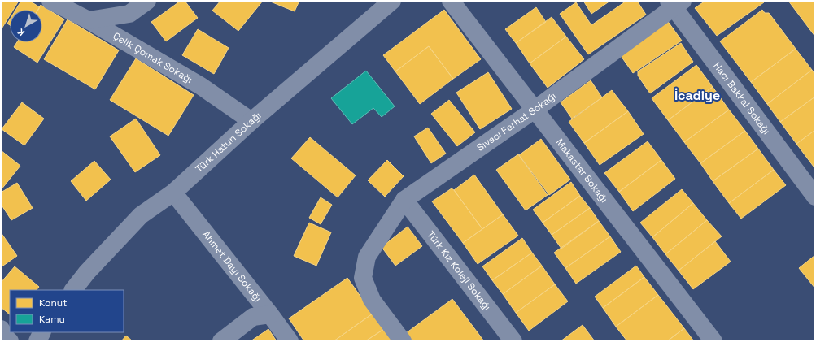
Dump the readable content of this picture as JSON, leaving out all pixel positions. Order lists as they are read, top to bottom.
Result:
{
  "streets": {
    "street": [
      "Çelik Çomak Sokağı",
      "Hacı Bakkal Sokağı",
      "Sıvacı Ferhat Sokağı",
      "Türk Hatun Sokağı",
      "Makastar Sokağı",
      "Ahmet Dayı Sokağı",
      "Türk Kız Koleji Sokağı"
    ]
  },
  "crossings": [
    ["Çelik Çomak Sokağı", "Türk Hatun Sokağı"],
    ["Hacı Bakkal Sokağı", "Sıvacı Ferhat Sokağı"],
    ["Sıvacı Ferhat Sokağı", "Makastar Sokağı"],
    ["Sıvacı Ferhat Sokağı", "Türk Kız Koleji Sokağı"],
    ["Türk Hatun Sokağı", "Ahmet Dayı Sokağı"]
  ],
  "districts": ["İcadiye"],
  "legend": ["Konut", "Kamu"],
  "north": "bottom left"
}
